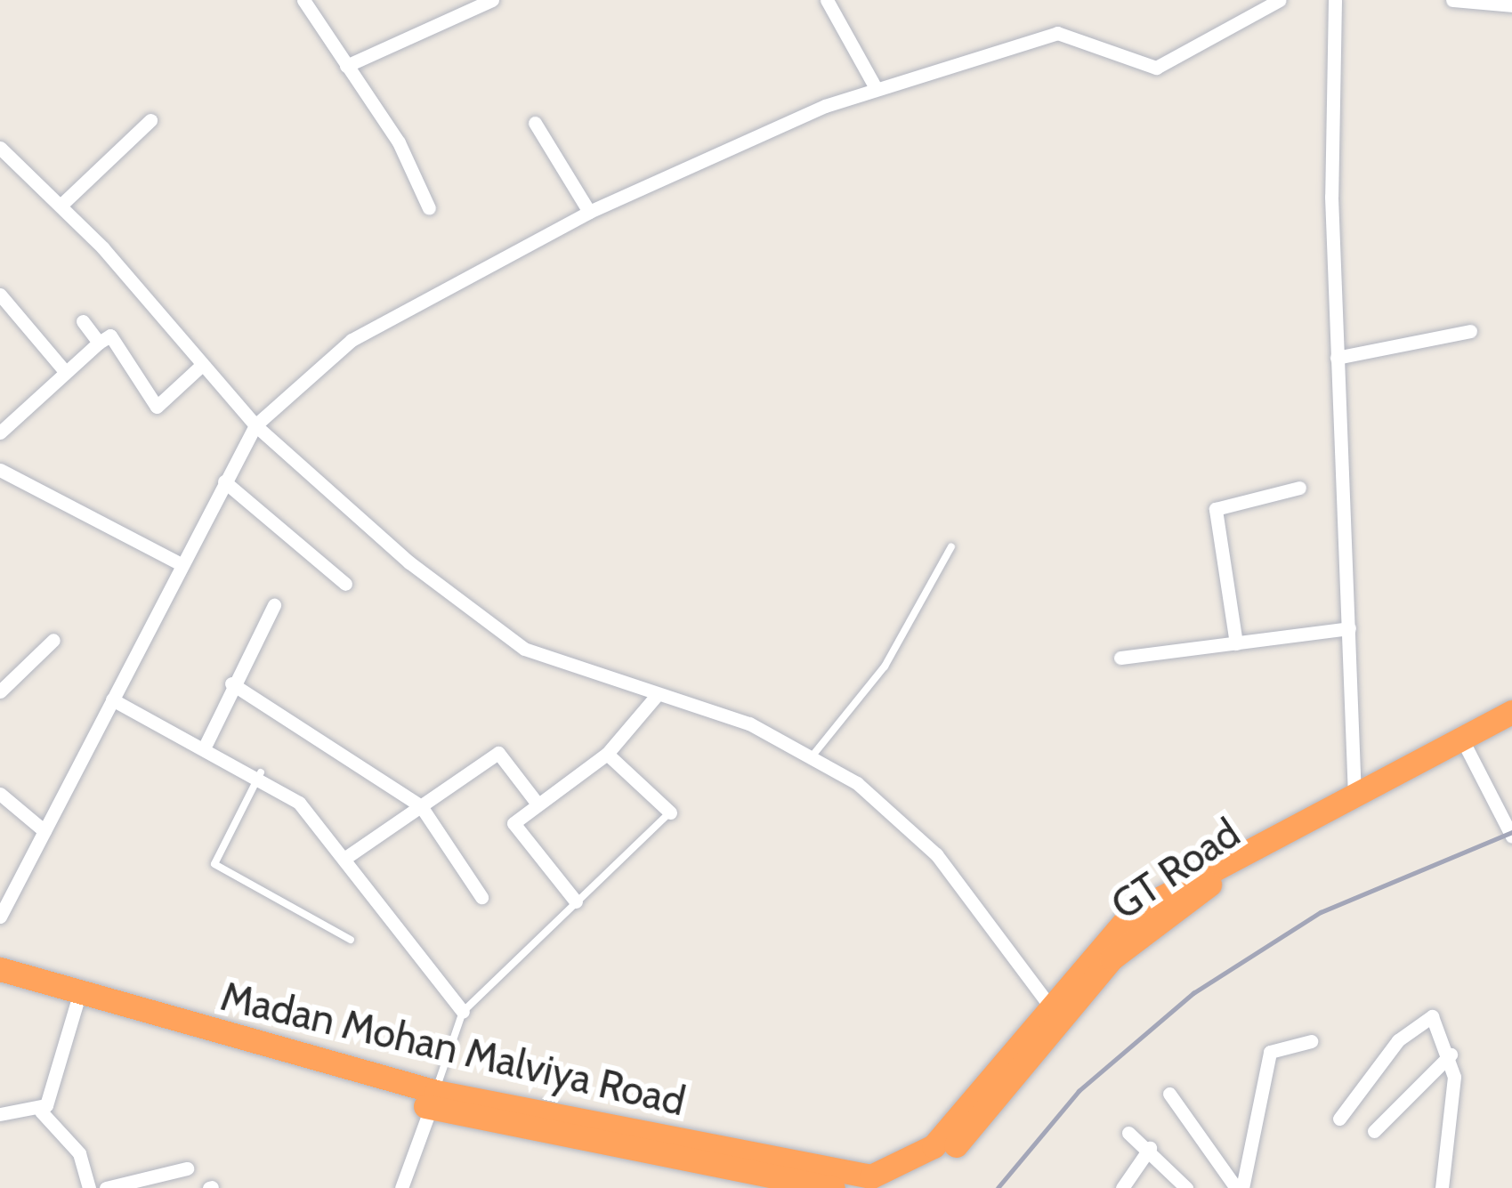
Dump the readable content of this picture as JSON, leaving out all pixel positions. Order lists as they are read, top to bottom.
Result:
{
  "streets": {
    "highway": ["GT Road", "Madan Mohan Malviya Road"]
  },
  "crossings": [
    ["GT Road", "Madan Mohan Malviya Road"]
  ]
}
